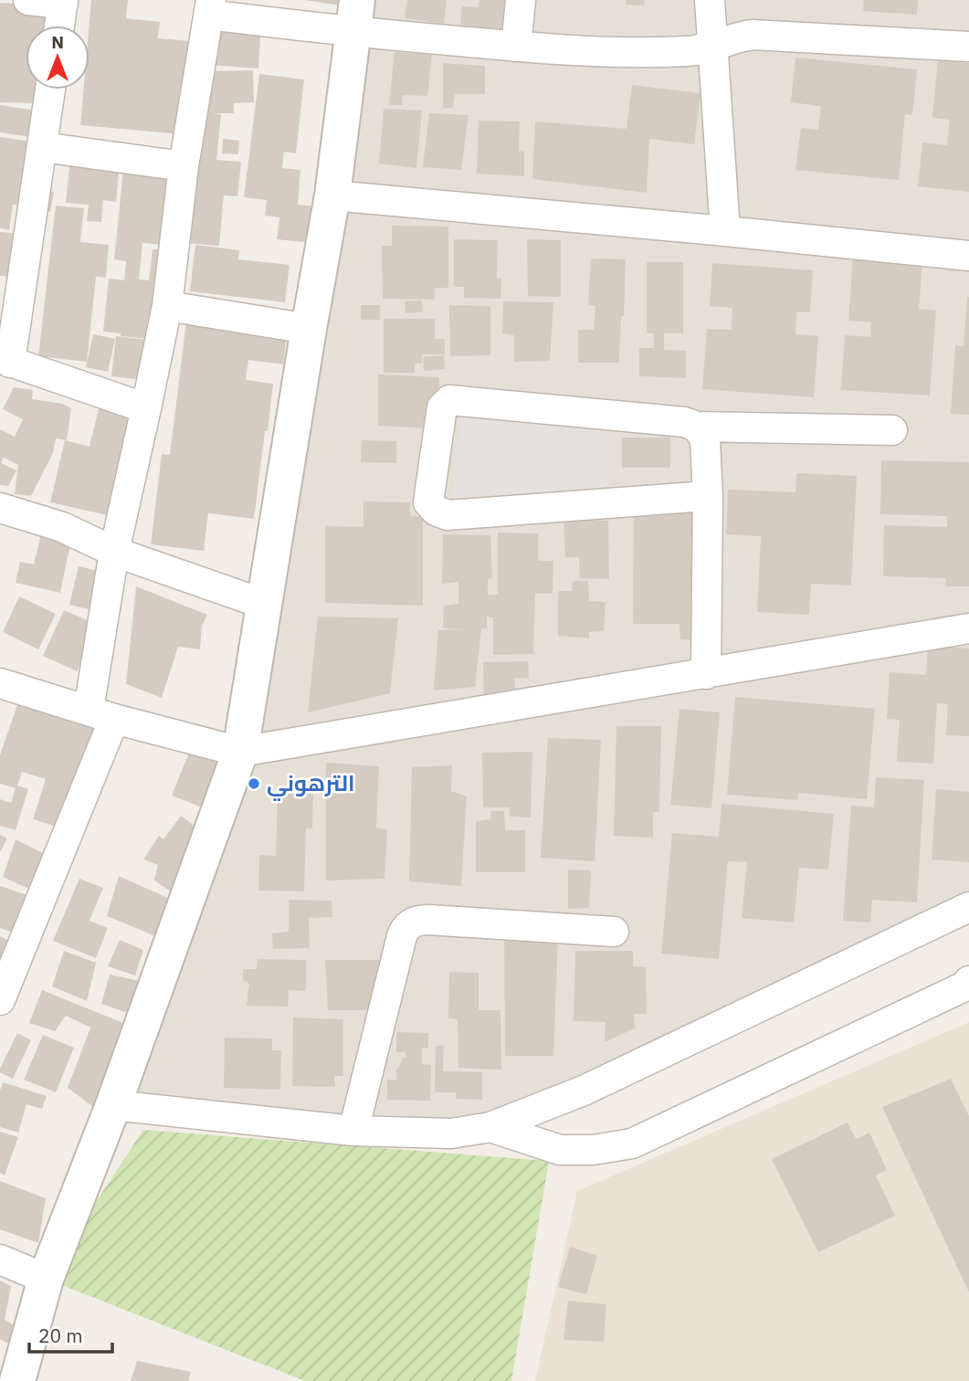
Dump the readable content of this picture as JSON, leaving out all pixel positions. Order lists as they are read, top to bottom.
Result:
{
  "places": ["الترهوني"],
  "scale_bar": "20 m",
  "north": "top"
}
